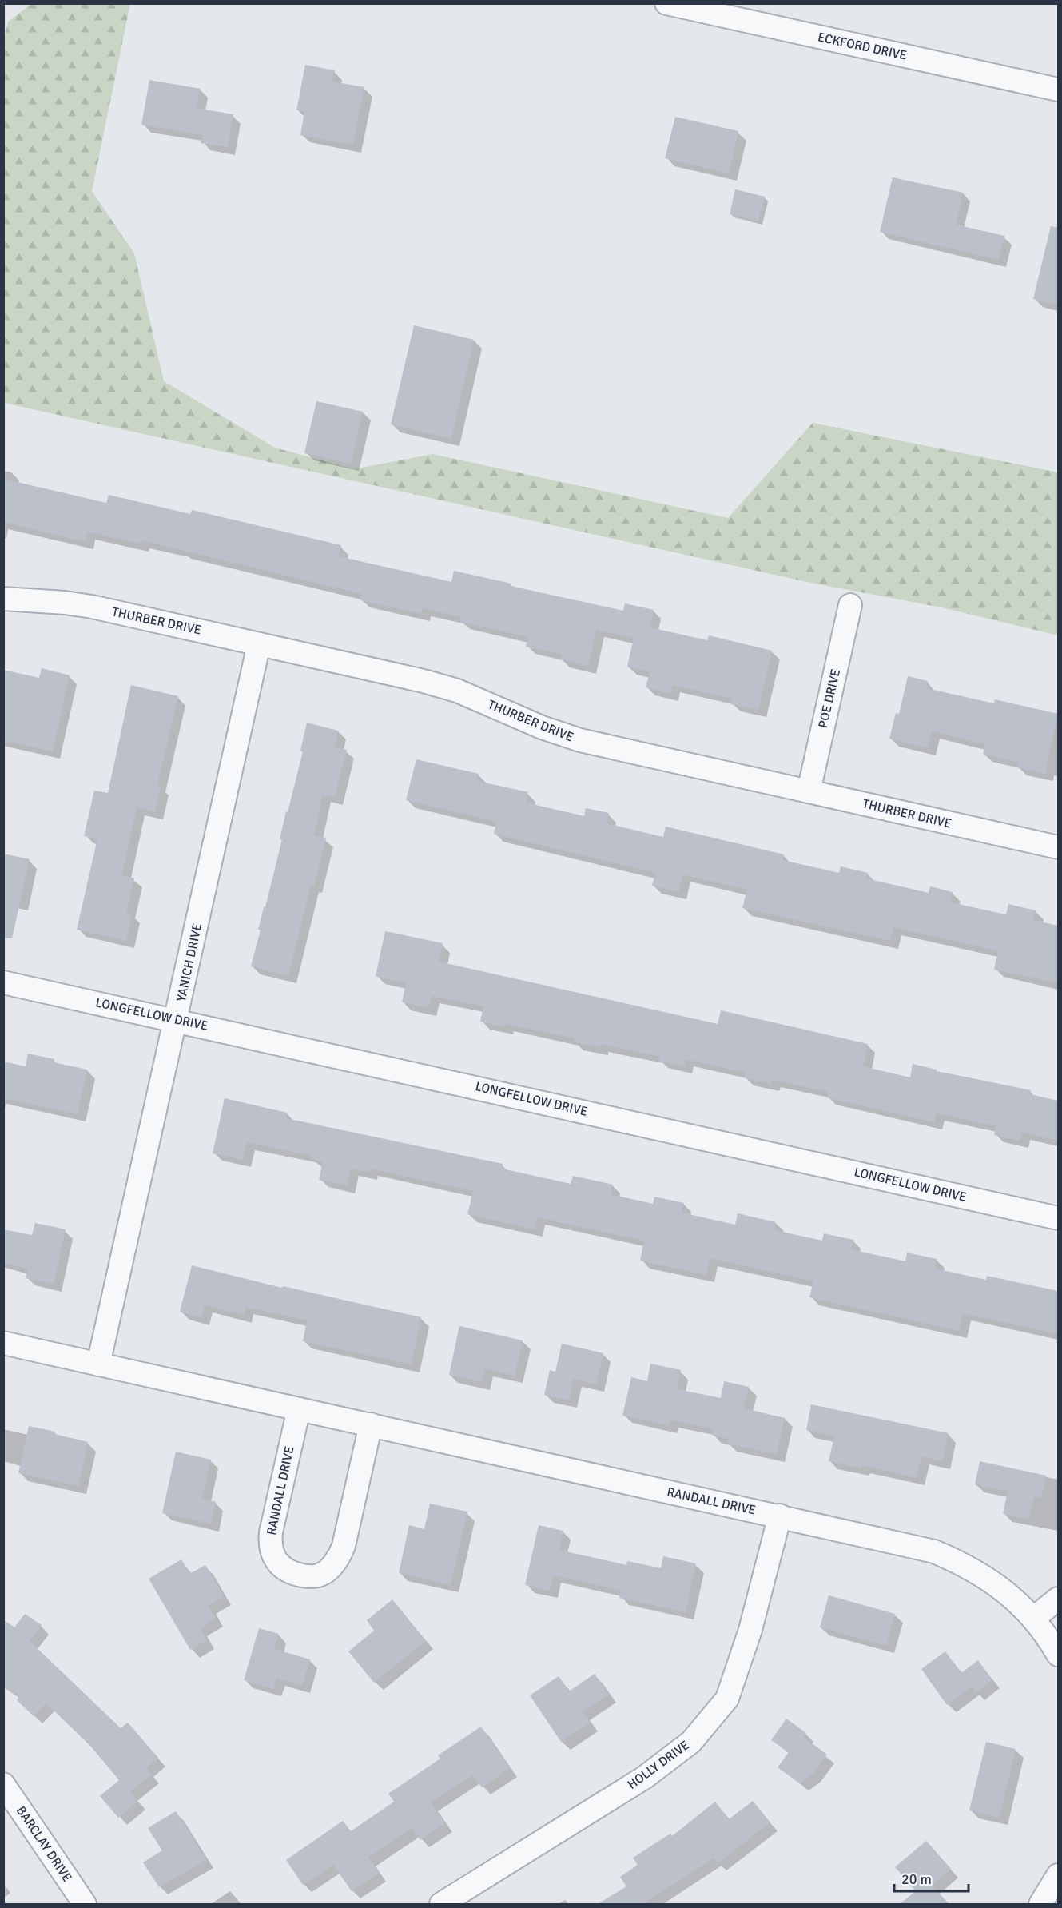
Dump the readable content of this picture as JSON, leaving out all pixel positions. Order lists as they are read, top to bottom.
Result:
{
  "streets": {
    "street": [
      "ECKFORD DRIVE",
      "THURBER DRIVE",
      "POE DRIVE",
      "YANICH DRIVE",
      "LONGFELLOW DRIVE",
      "RANDALL DRIVE",
      "HOLLY DRIVE",
      "BARCLAY DRIVE"
    ]
  },
  "crossings": [
    ["THURBER DRIVE", "POE DRIVE"],
    ["THURBER DRIVE", "YANICH DRIVE"],
    ["YANICH DRIVE", "LONGFELLOW DRIVE"],
    ["YANICH DRIVE", "RANDALL DRIVE"],
    ["RANDALL DRIVE", "HOLLY DRIVE"]
  ],
  "scale_bar": "20 m"
}
